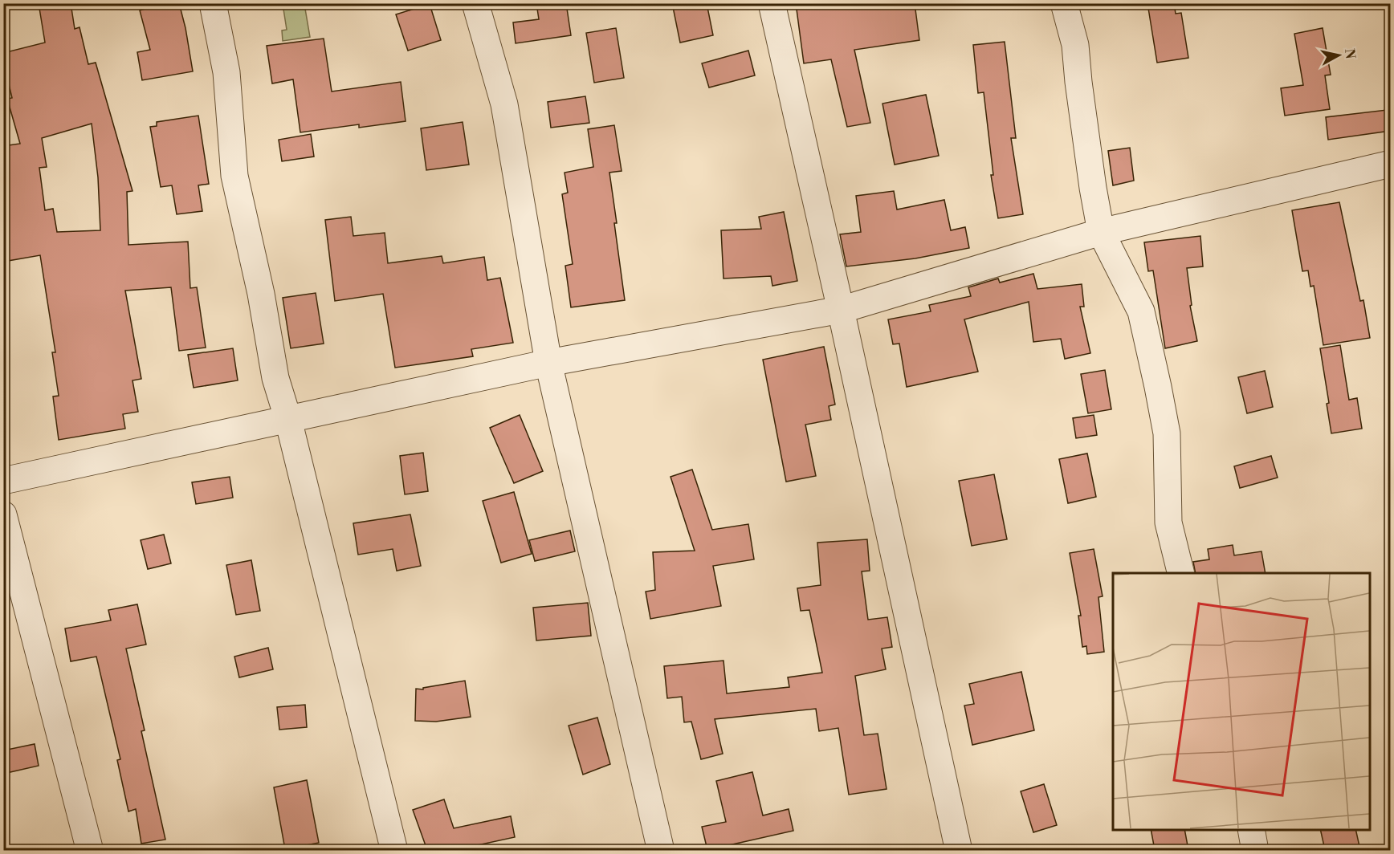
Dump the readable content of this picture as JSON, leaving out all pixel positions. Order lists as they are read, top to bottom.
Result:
{
  "north": "right"
}
